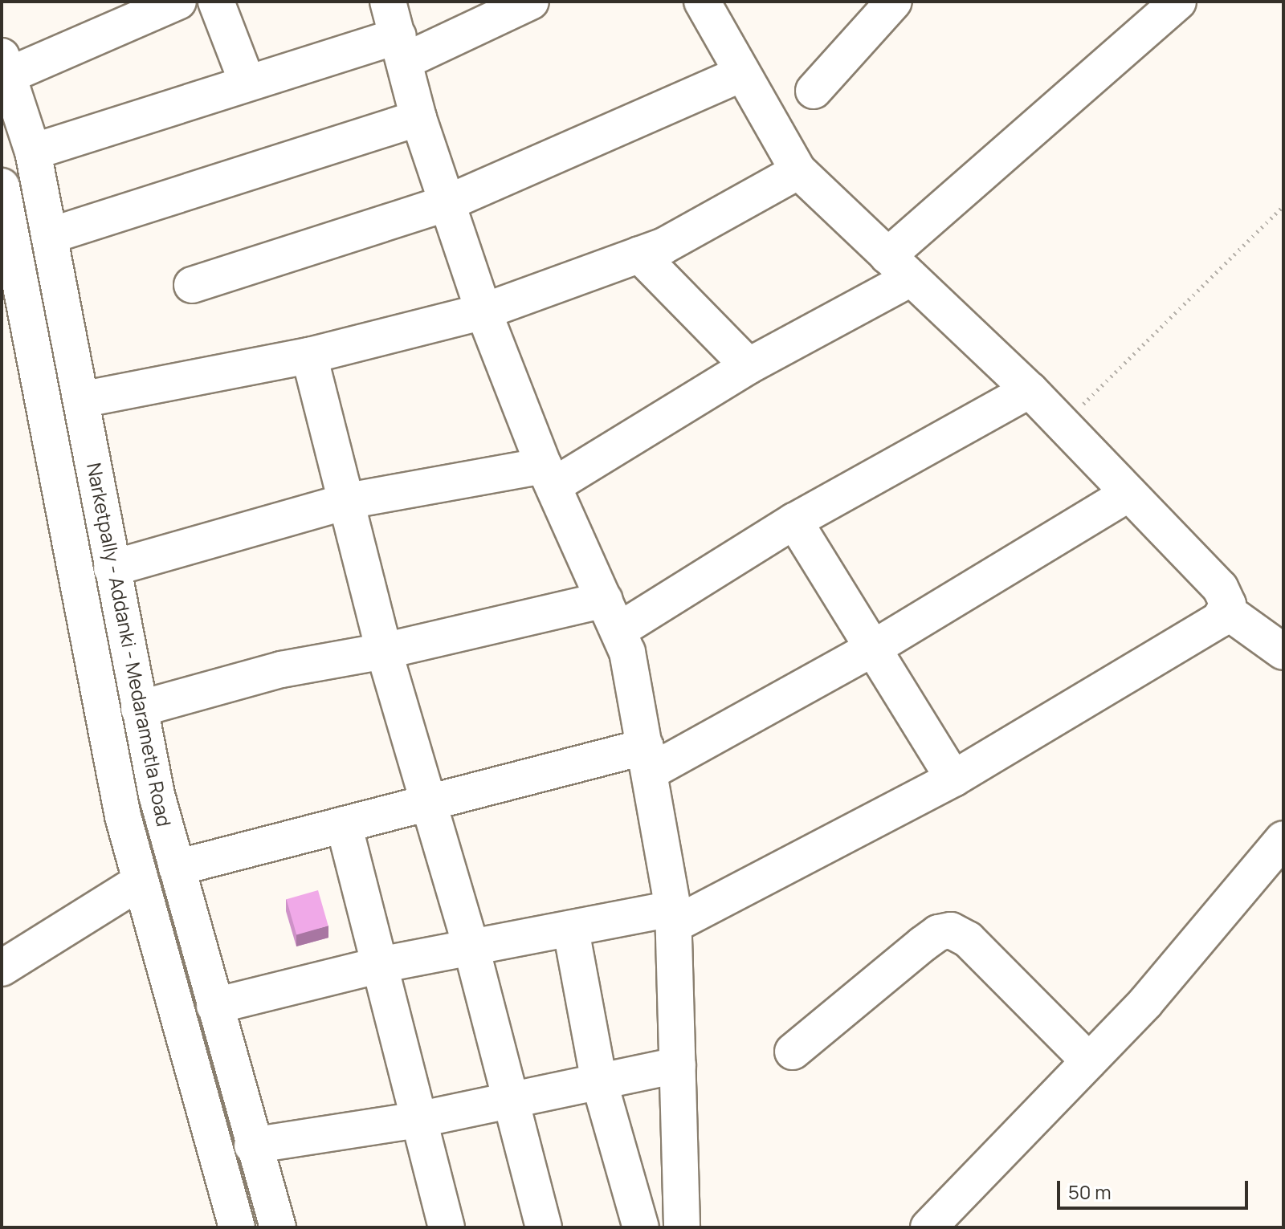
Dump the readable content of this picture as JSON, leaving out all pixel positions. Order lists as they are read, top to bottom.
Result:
{
  "streets": {
    "main road": ["Narketpally - Addanki - Medarametla Road"]
  },
  "scale_bar": "50 m"
}
